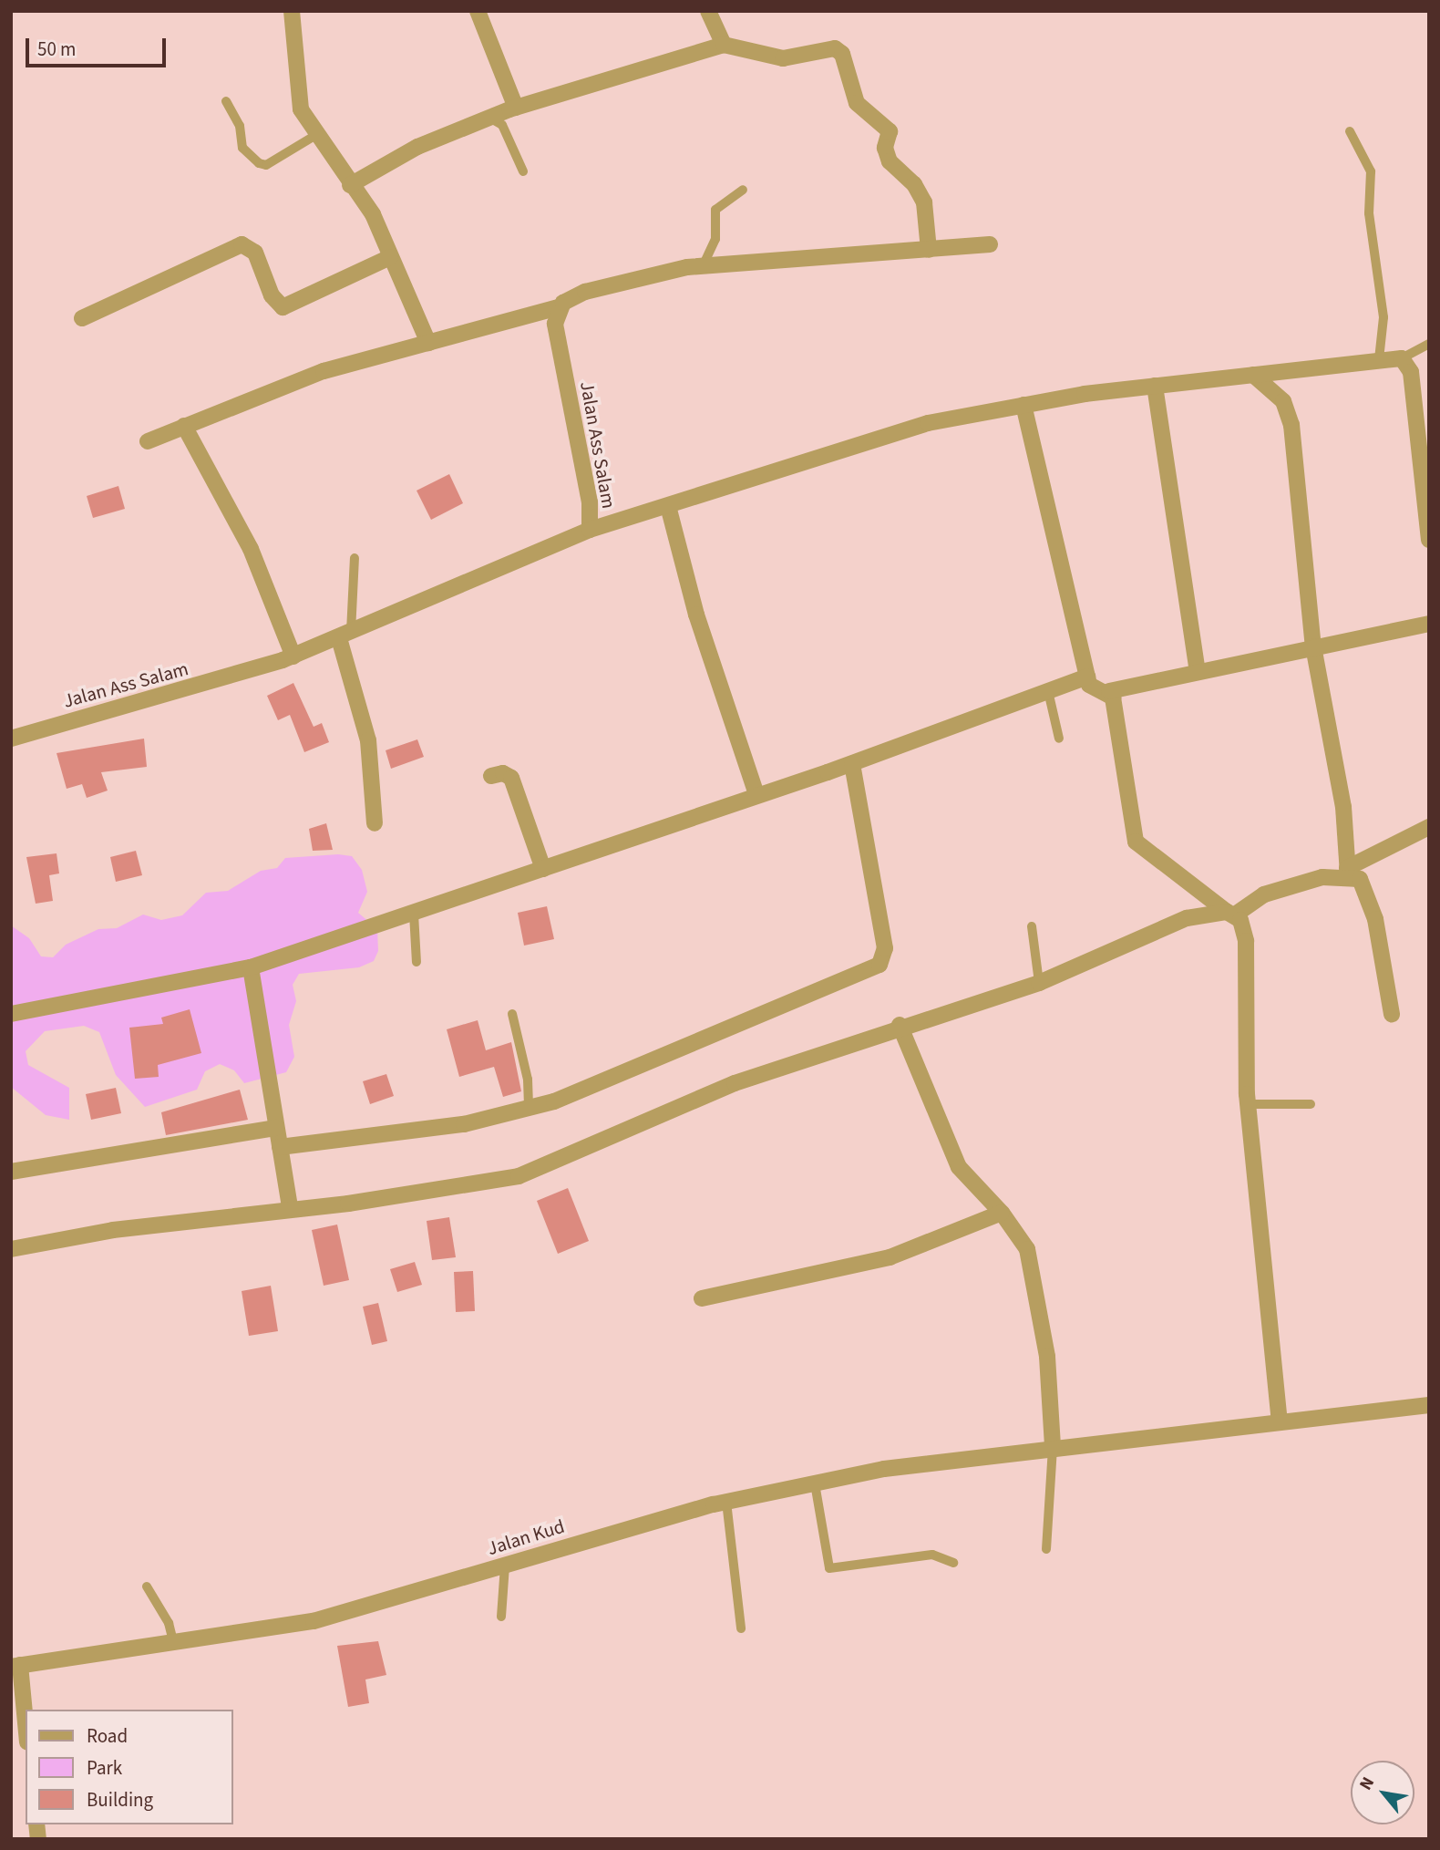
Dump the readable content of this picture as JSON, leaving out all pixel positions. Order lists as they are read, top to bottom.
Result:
{
  "streets": {
    "street": ["Jalan Ass Salam", "Jalan Kud"]
  },
  "legend": ["Road", "Park", "Building"],
  "scale_bar": "50 m",
  "north": "top left"
}
